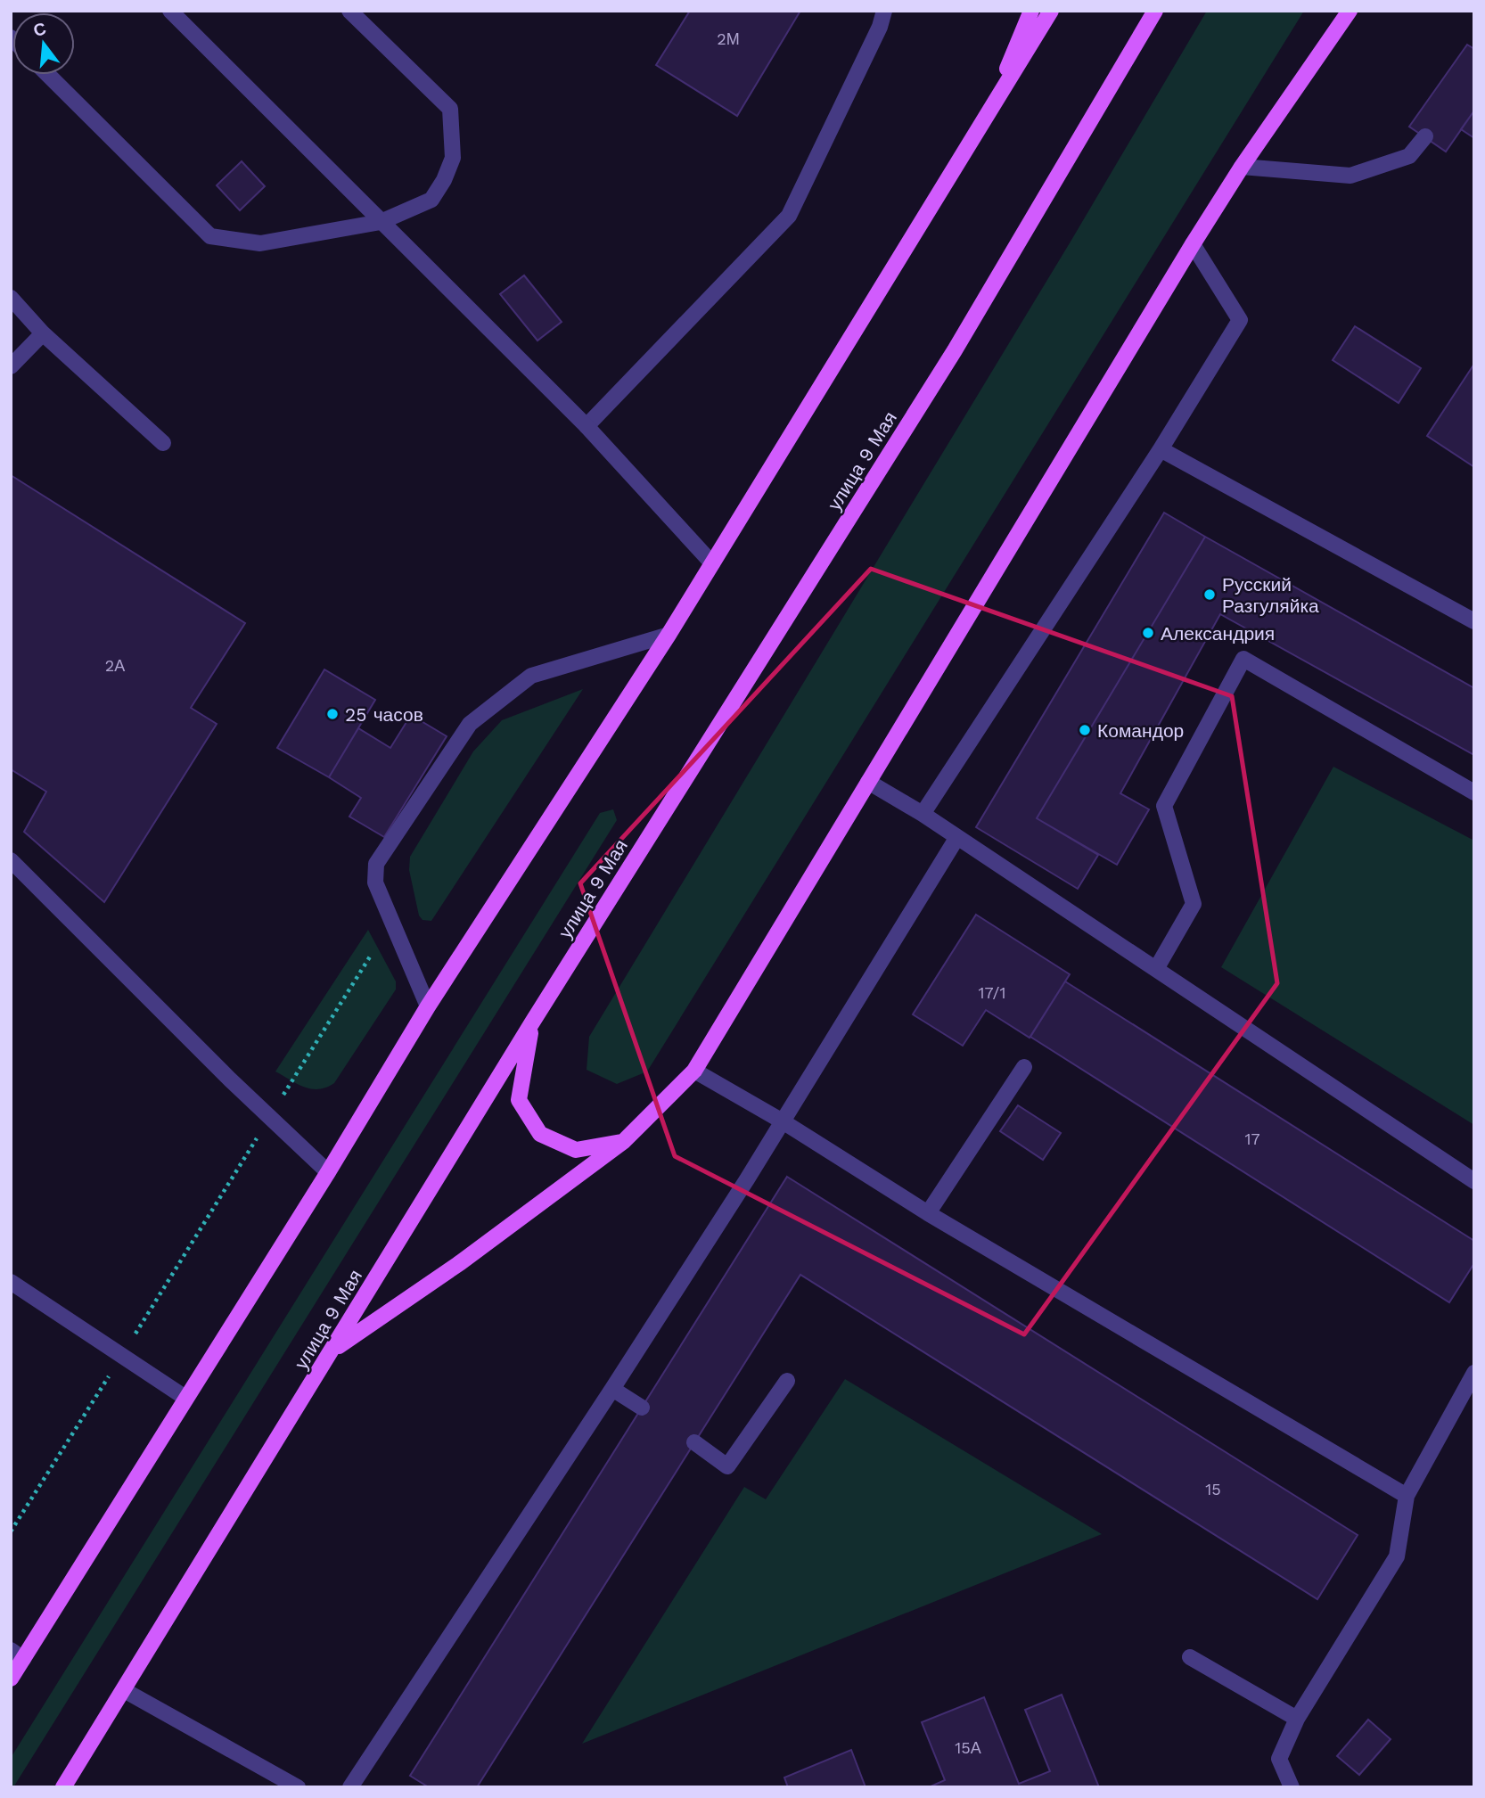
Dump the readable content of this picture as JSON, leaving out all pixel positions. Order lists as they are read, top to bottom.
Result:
{
  "streets": {
    "main road": ["улица 9 Мая"]
  },
  "places": [
    "Русский Разгуляйка",
    "Александрия",
    "25 часов",
    "Командор"
  ],
  "house_numbers": [
    "2М",
    "2А",
    "17/1",
    "17",
    "15",
    "15А"
  ],
  "north": "top"
}
